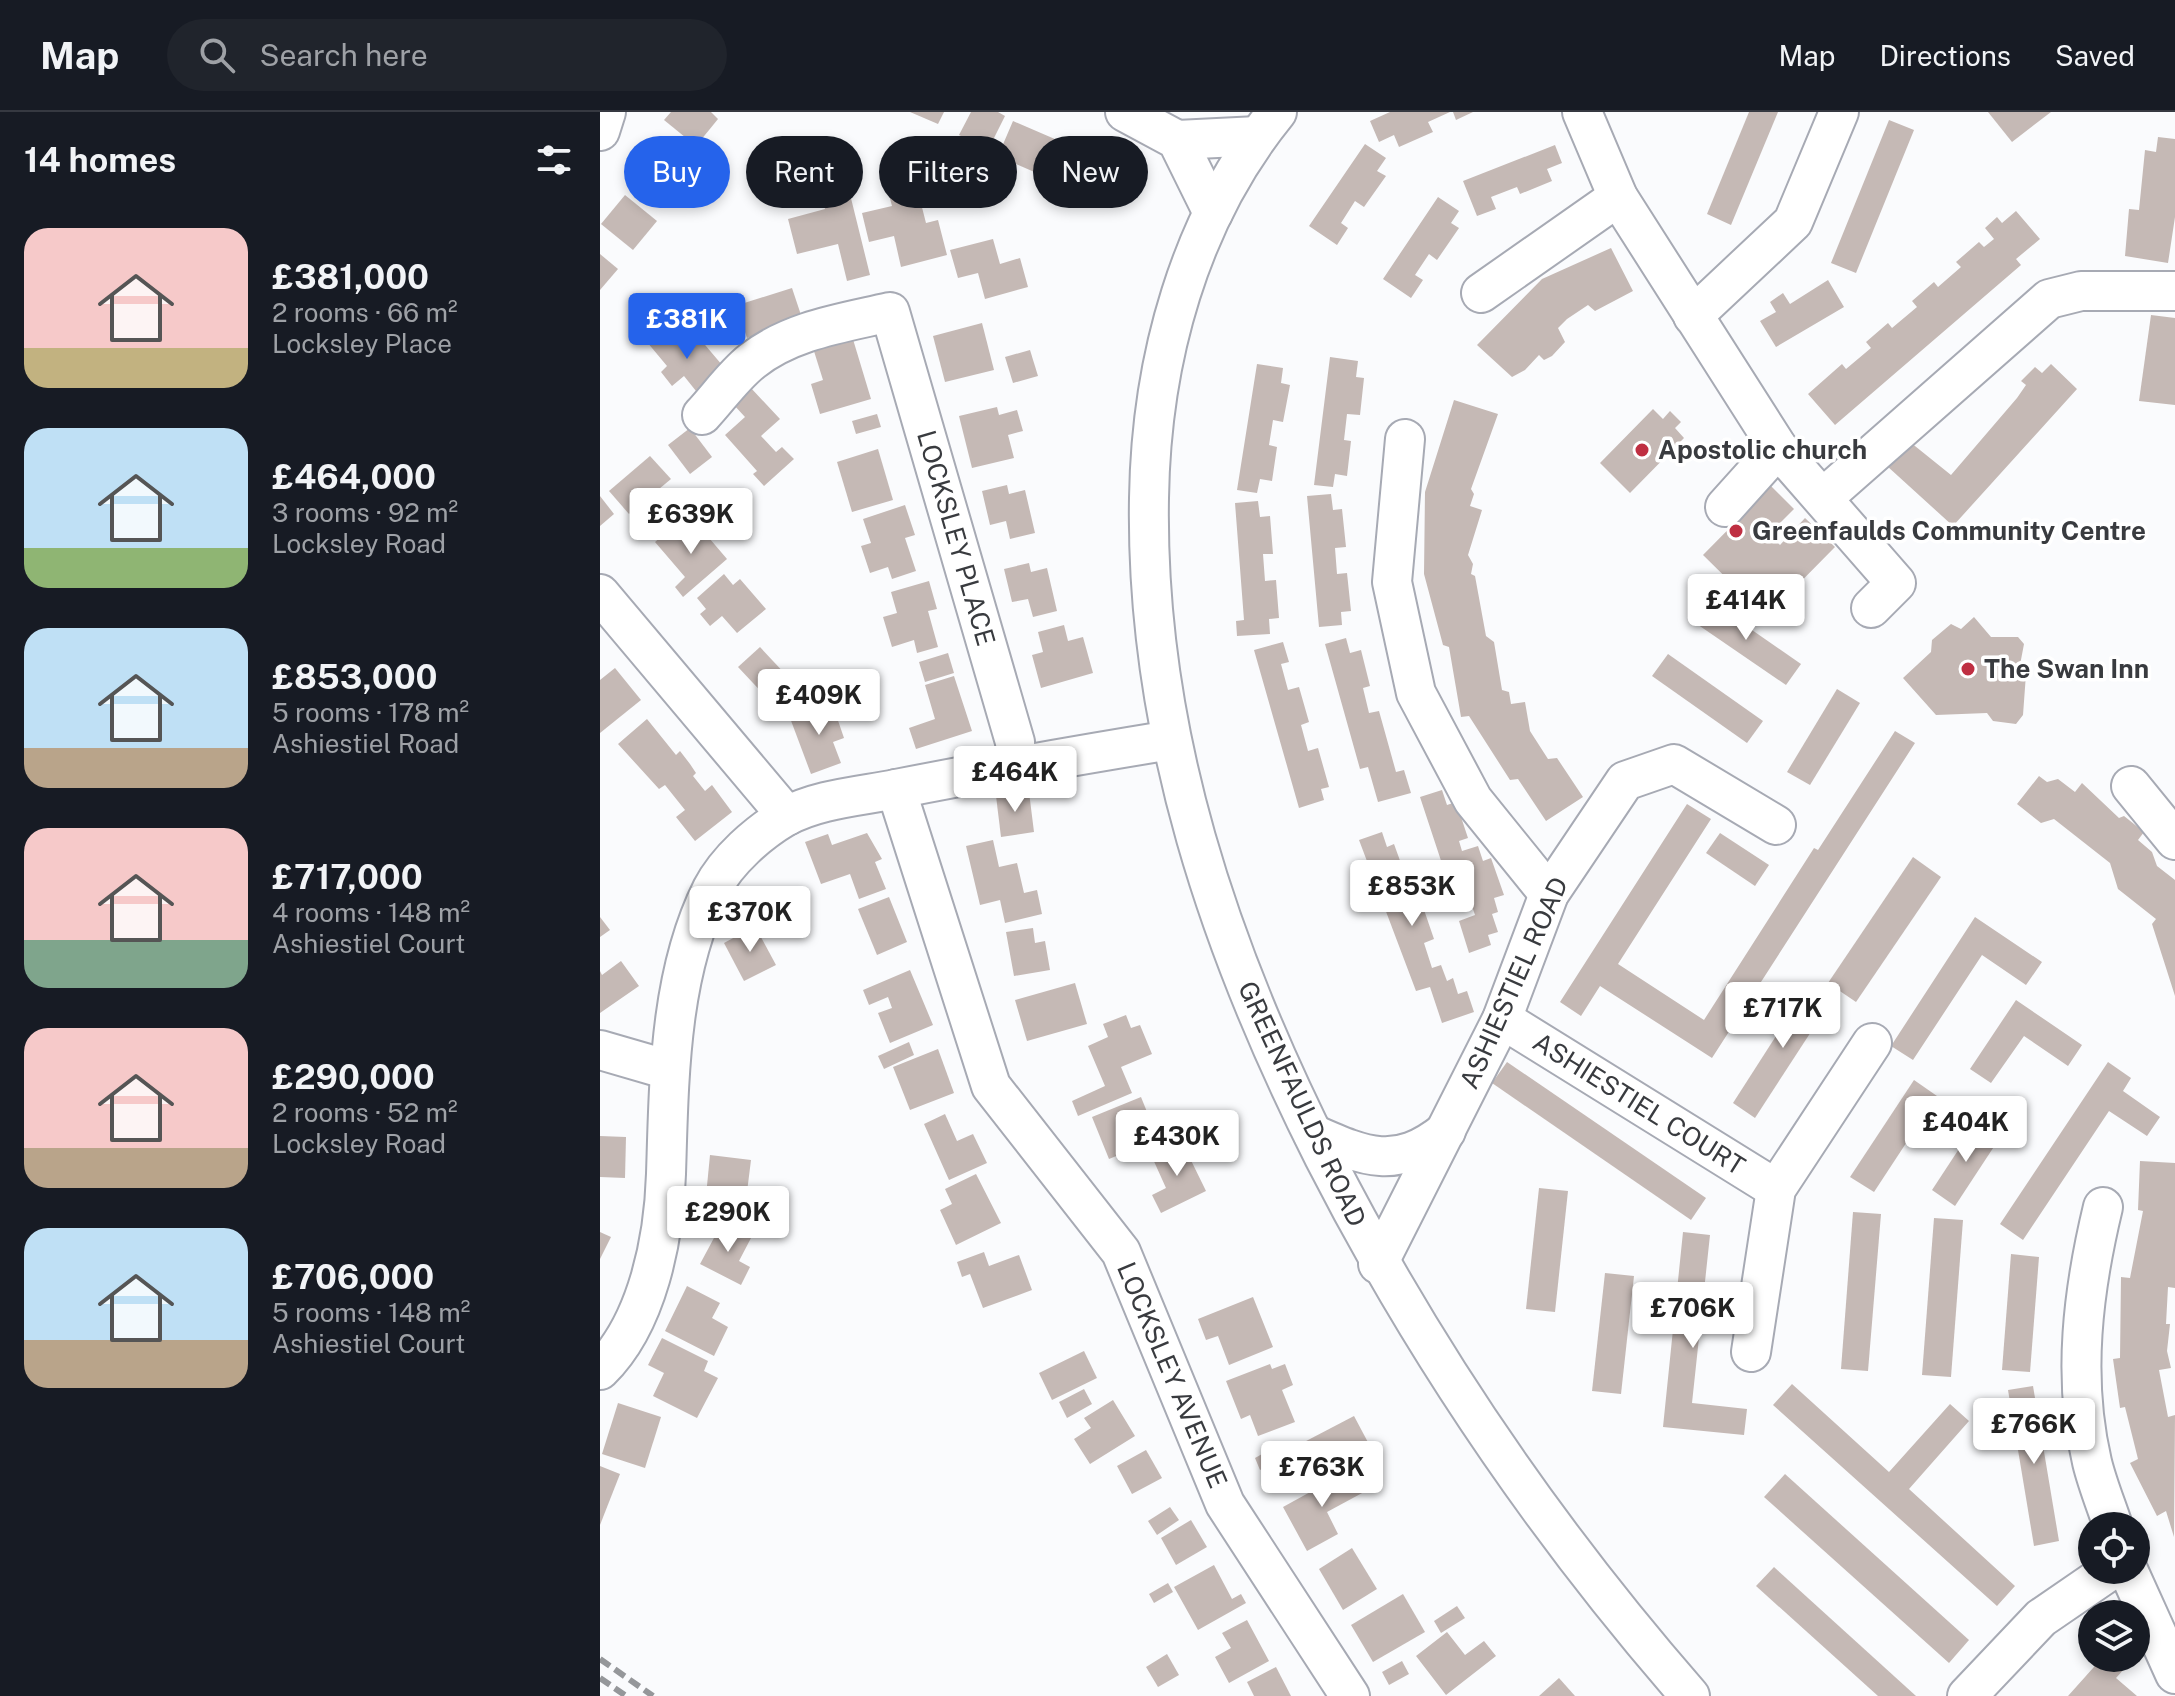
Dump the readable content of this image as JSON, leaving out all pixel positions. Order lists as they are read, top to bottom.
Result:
{
  "streets": {
    "street": [
      "LOCKSLEY PLACE",
      "ASHIESTIEL ROAD",
      "GREENFAULDS ROAD",
      "ASHIESTIEL COURT",
      "LOCKSLEY AVENUE"
    ]
  },
  "crossings": [
    ["ASHIESTIEL ROAD", "GREENFAULDS ROAD"],
    ["ASHIESTIEL ROAD", "ASHIESTIEL COURT"]
  ],
  "places": ["Apostolic church", "Greenfaulds Community Centre", "The Swan Inn"],
  "page": {
    "header": "Map",
    "search": "Search here",
    "nav": ["Map", "Directions", "Saved"],
    "heading": "14 homes",
    "chip": [
      "Buy",
      "Rent",
      "Filters",
      "New"
    ],
    "list": [
      {
        "name": "£381,000",
        "note": "2 rooms · 66 m² · Locksley Place"
      },
      {
        "name": "£464,000",
        "note": "3 rooms · 92 m² · Locksley Road"
      },
      {
        "name": "£853,000",
        "note": "5 rooms · 178 m² · Ashiestiel Road"
      },
      {
        "name": "£717,000",
        "note": "4 rooms · 148 m² · Ashiestiel Court"
      },
      {
        "name": "£290,000",
        "note": "2 rooms · 52 m² · Locksley Road"
      },
      {
        "name": "£706,000",
        "note": "5 rooms · 148 m² · Ashiestiel Court"
      }
    ],
    "price": [
      "£381K",
      "£639K",
      "£414K",
      "£409K",
      "£464K",
      "£853K",
      "£370K",
      "£717K",
      "£404K",
      "£430K",
      "£290K",
      "£706K",
      "£766K",
      "£763K"
    ]
  }
}
